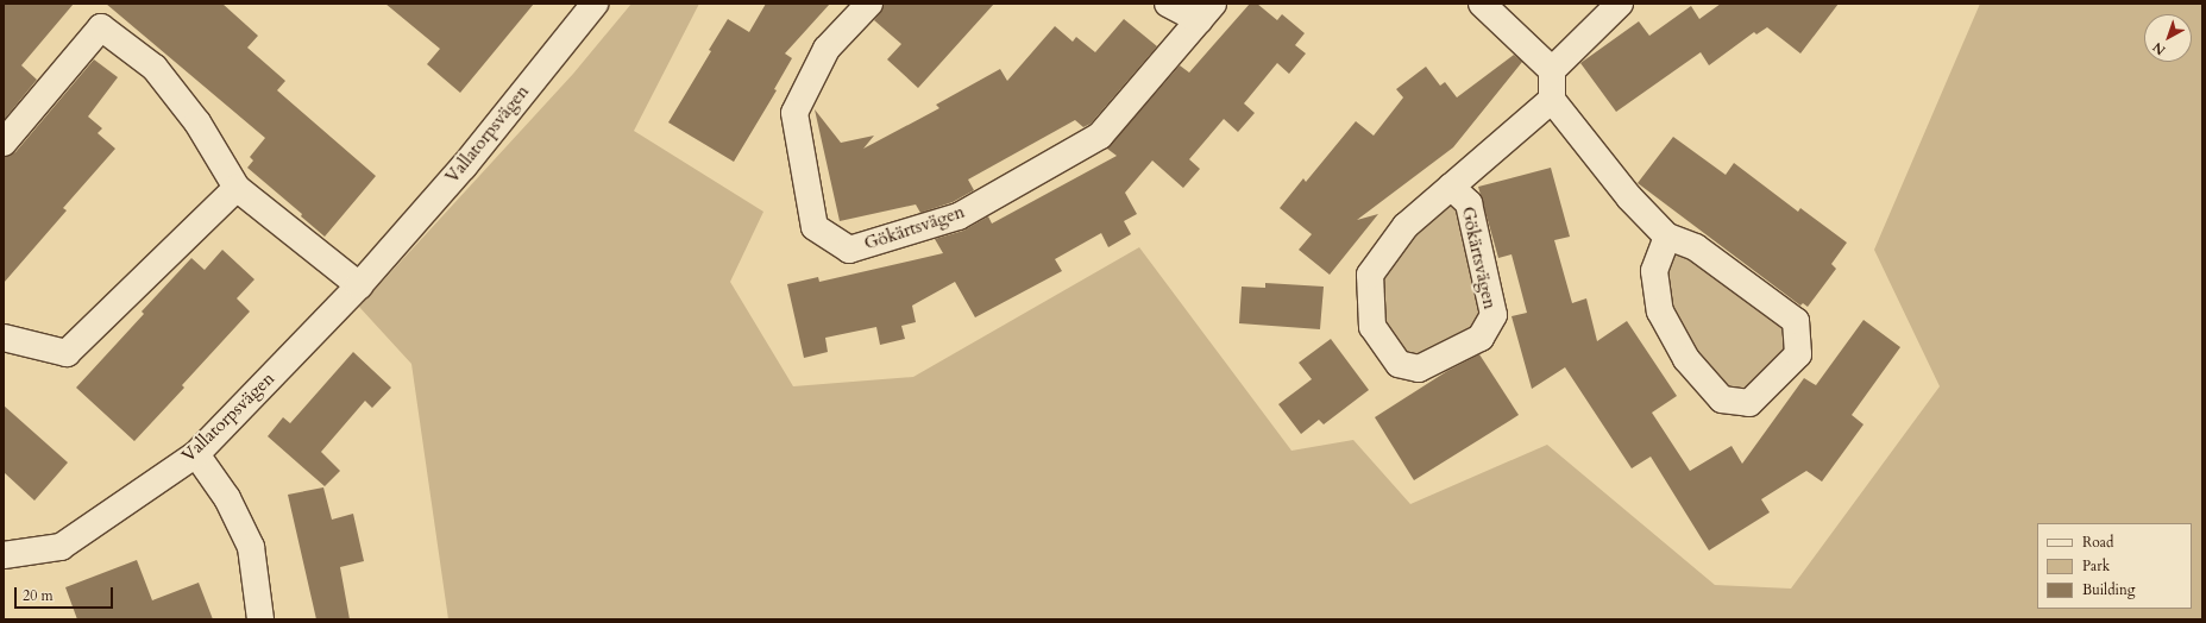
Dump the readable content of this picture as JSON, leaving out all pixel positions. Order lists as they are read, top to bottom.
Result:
{
  "streets": {
    "street": ["Vallatorpsvägen", "Gökärtsvägen"]
  },
  "legend": ["Road", "Park", "Building"],
  "scale_bar": "20 m",
  "north": "bottom left"
}
